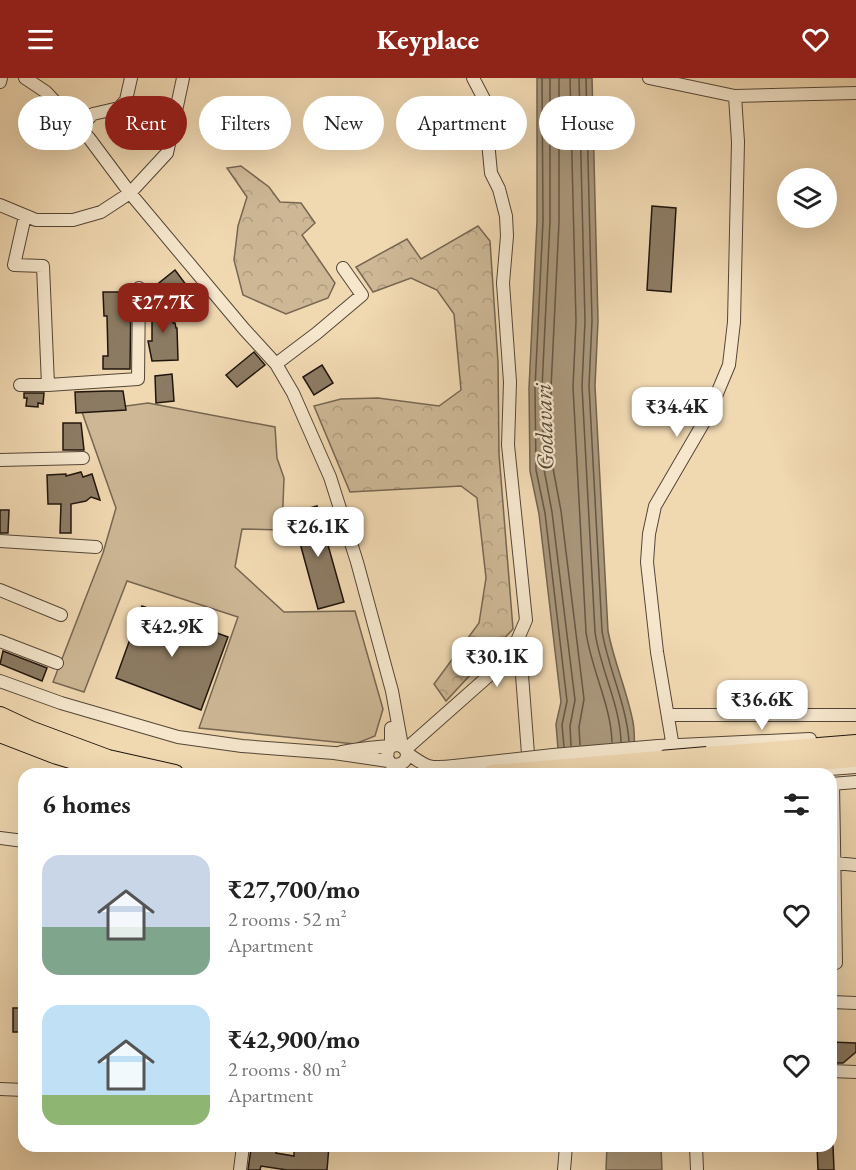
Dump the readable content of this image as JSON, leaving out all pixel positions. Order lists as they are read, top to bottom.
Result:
{
  "water": ["Godavari"],
  "page": {
    "header": "Keyplace",
    "chip": [
      "Buy",
      "Rent",
      "Filters",
      "New",
      "Apartment",
      "House"
    ],
    "price": [
      "₹27.7K",
      "₹34.4K",
      "₹26.1K",
      "₹42.9K",
      "₹30.1K",
      "₹36.6K"
    ],
    "heading": "6 homes",
    "list": [
      {
        "name": "₹27,700/mo",
        "note": "2 rooms · 52 m² · Apartment"
      },
      {
        "name": "₹42,900/mo",
        "note": "2 rooms · 80 m² · Apartment"
      }
    ]
  }
}
